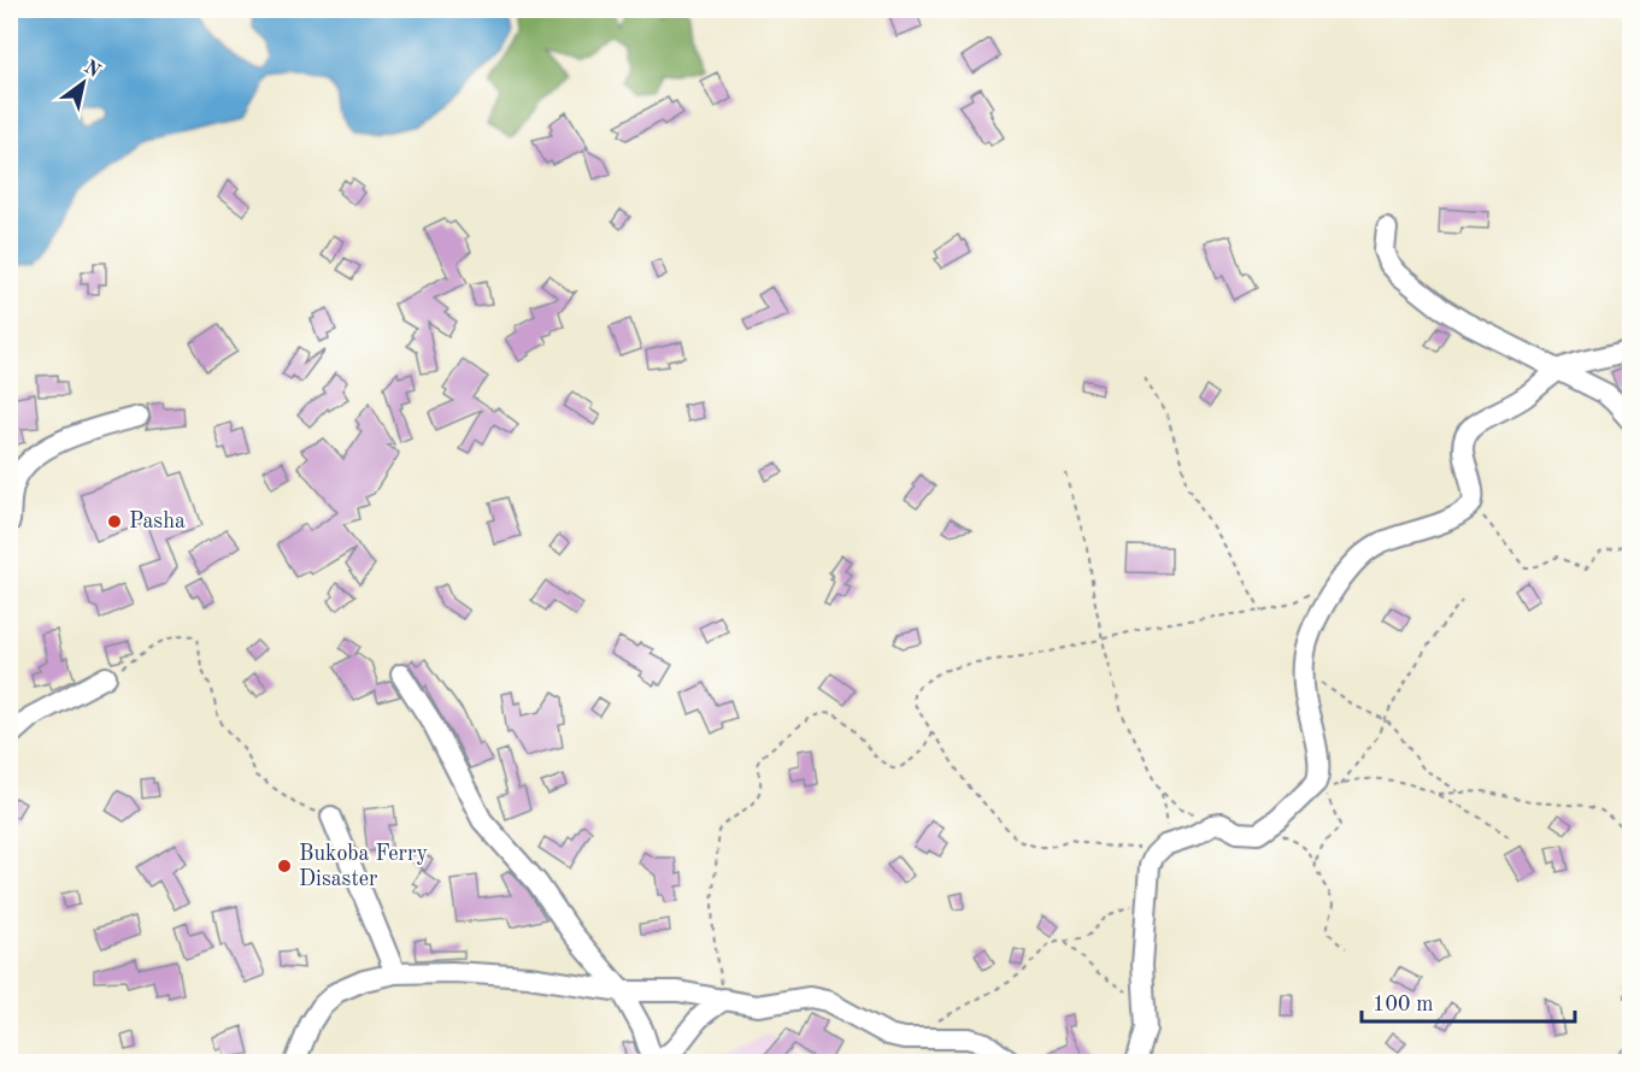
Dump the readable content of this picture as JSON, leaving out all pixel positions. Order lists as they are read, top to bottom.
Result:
{
  "places": ["Pasha", "Bukoba Ferry Disaster"],
  "scale_bar": "100 m",
  "north": "top right"
}
